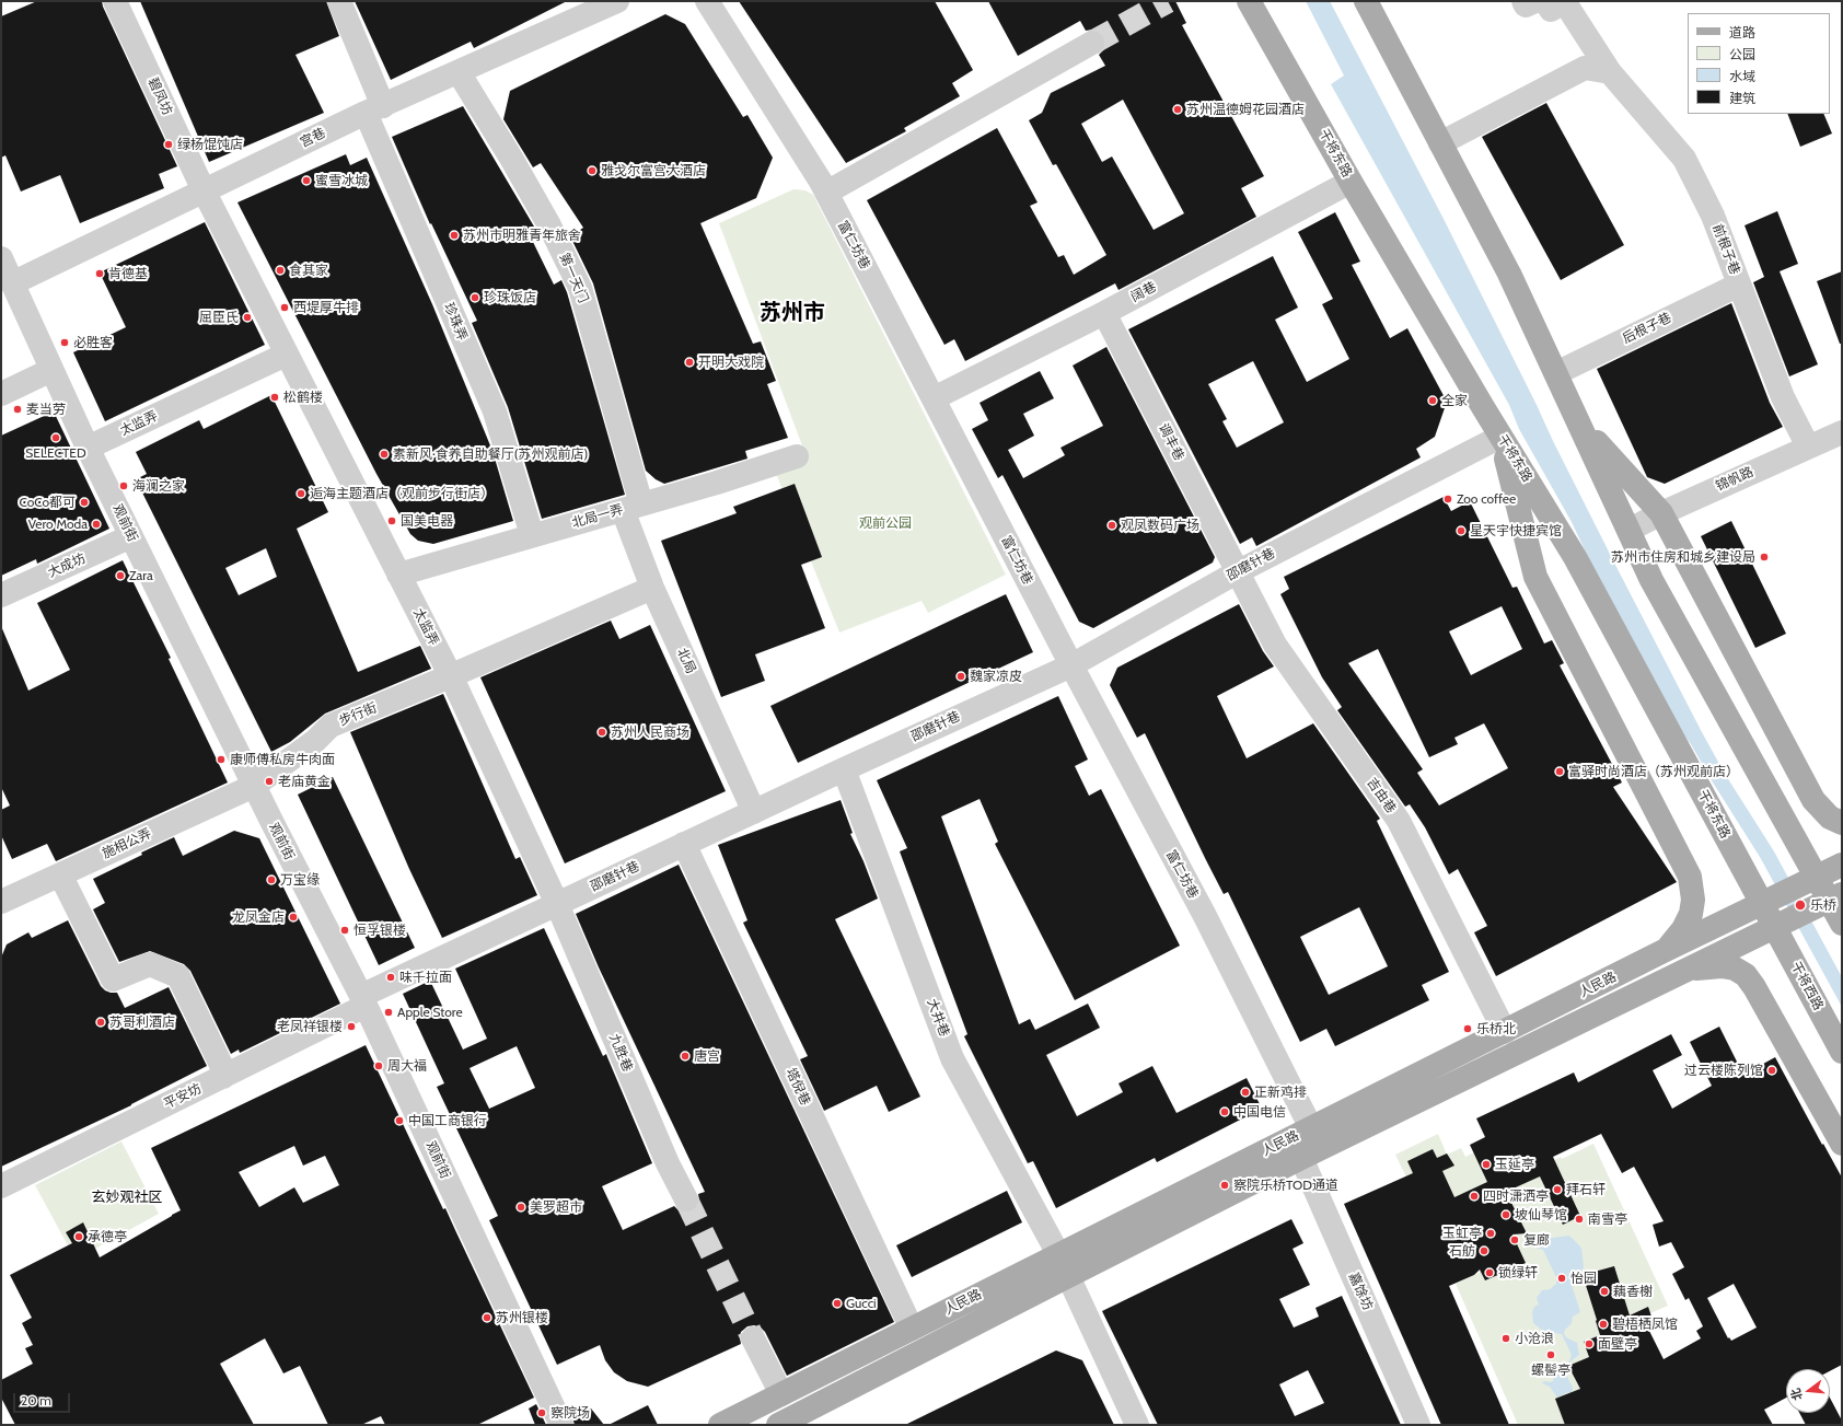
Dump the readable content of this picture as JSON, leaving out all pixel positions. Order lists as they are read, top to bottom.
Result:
{
  "streets": {
    "main road": ["干将东路", "人民路", "干将西路"],
    "street": [
      "碧凤坊",
      "宫巷",
      "富仁坊巷",
      "前根子巷",
      "第一天门",
      "阔巷",
      "珍珠弄",
      "后根子巷",
      "太监弄",
      "调丰巷",
      "锦帆路",
      "北局一弄",
      "观前街",
      "邵磨针巷",
      "大成坊",
      "北局",
      "步行街",
      "吉由巷",
      "施相公弄",
      "大井巷",
      "九胜巷",
      "塔倪巷",
      "平安坊",
      "嘉馀坊"
    ]
  },
  "crossings": [
    ["碧凤坊", "宫巷"],
    ["碧凤坊", "太监弄"],
    ["宫巷", "第一天门"],
    ["宫巷", "珍珠弄"],
    ["宫巷", "太监弄"],
    ["宫巷", "观前街"],
    ["干将东路", "阔巷"],
    ["干将东路", "邵磨针巷"],
    ["干将东路", "干将西路"],
    ["富仁坊巷", "阔巷"],
    ["富仁坊巷", "邵磨针巷"],
    ["富仁坊巷", "人民路"],
    ["前根子巷", "后根子巷"],
    ["前根子巷", "锦帆路"],
    ["第一天门", "北局一弄"],
    ["第一天门", "北局"],
    ["阔巷", "调丰巷"],
    ["珍珠弄", "北局一弄"],
    ["太监弄", "北局一弄"],
    ["太监弄", "观前街"],
    ["太监弄", "邵磨针巷"],
    ["太监弄", "步行街"],
    ["太监弄", "九胜巷"],
    ["调丰巷", "邵磨针巷"],
    ["调丰巷", "吉由巷"],
    ["北局一弄", "北局"],
    ["观前街", "邵磨针巷"],
    ["观前街", "大成坊"],
    ["观前街", "步行街"],
    ["观前街", "施相公弄"],
    ["观前街", "平安坊"],
    ["邵磨针巷", "北局"],
    ["邵磨针巷", "吉由巷"],
    ["邵磨针巷", "大井巷"],
    ["邵磨针巷", "九胜巷"],
    ["邵磨针巷", "塔倪巷"],
    ["邵磨针巷", "平安坊"],
    ["北局", "步行街"],
    ["步行街", "施相公弄"],
    ["吉由巷", "人民路"],
    ["人民路", "大井巷"],
    ["人民路", "塔倪巷"],
    ["人民路", "嘉馀坊"]
  ],
  "districts": ["苏州市", "玄妙观社区"],
  "parks": ["观前公园"],
  "places": [
    "苏州温德姆花园酒店",
    "绿杨馄饨店",
    "雅戈尔富宫大酒店",
    "蜜雪冰城",
    "苏州市明雅青年旅舍",
    "食其家",
    "肯德基",
    "珍珠饭店",
    "西堤厚牛排",
    "屈臣氏",
    "必胜客",
    "开明大戏院",
    "松鹤楼",
    "全家",
    "麦当劳",
    "SELECTED",
    "素新风·食养自助餐厅(苏州观前店)",
    "海澜之家",
    "逅海主题酒店（观前步行街店）",
    "Zoo coffee",
    "CoCo都可",
    "国美电器",
    "Vero Moda",
    "观凤数码广场",
    "星天宇快捷宾馆",
    "苏州市住房和城乡建设局",
    "Zara",
    "魏家凉皮",
    "苏州人民商场",
    "康师傅私房牛肉面",
    "富驿时尚酒店（苏州观前店）",
    "老庙黄金",
    "万宝缘",
    "乐桥",
    "龙凤金店",
    "恒孚银楼",
    "味千拉面",
    "Apple Store",
    "苏哥利酒店",
    "老凤祥银楼",
    "乐桥北",
    "唐宫",
    "周大福",
    "过云楼陈列馆",
    "正新鸡排",
    "中国电信",
    "中国工商银行",
    "玉延亭",
    "察院乐桥TOD通道",
    "拜石轩",
    "四时潇洒亭",
    "美罗超市",
    "坡仙琴馆",
    "南雪亭",
    "玉虹亭",
    "承德亭",
    "复廊",
    "石舫",
    "锁绿轩",
    "怡园",
    "藕香榭",
    "Gucci",
    "苏州银楼",
    "碧梧栖凤馆",
    "小沧浪",
    "面壁亭",
    "螺髻亭",
    "察院场"
  ],
  "legend": [
    "道路",
    "公园",
    "水域",
    "建筑"
  ],
  "scale_bar": "20 m",
  "north": "left"
}
